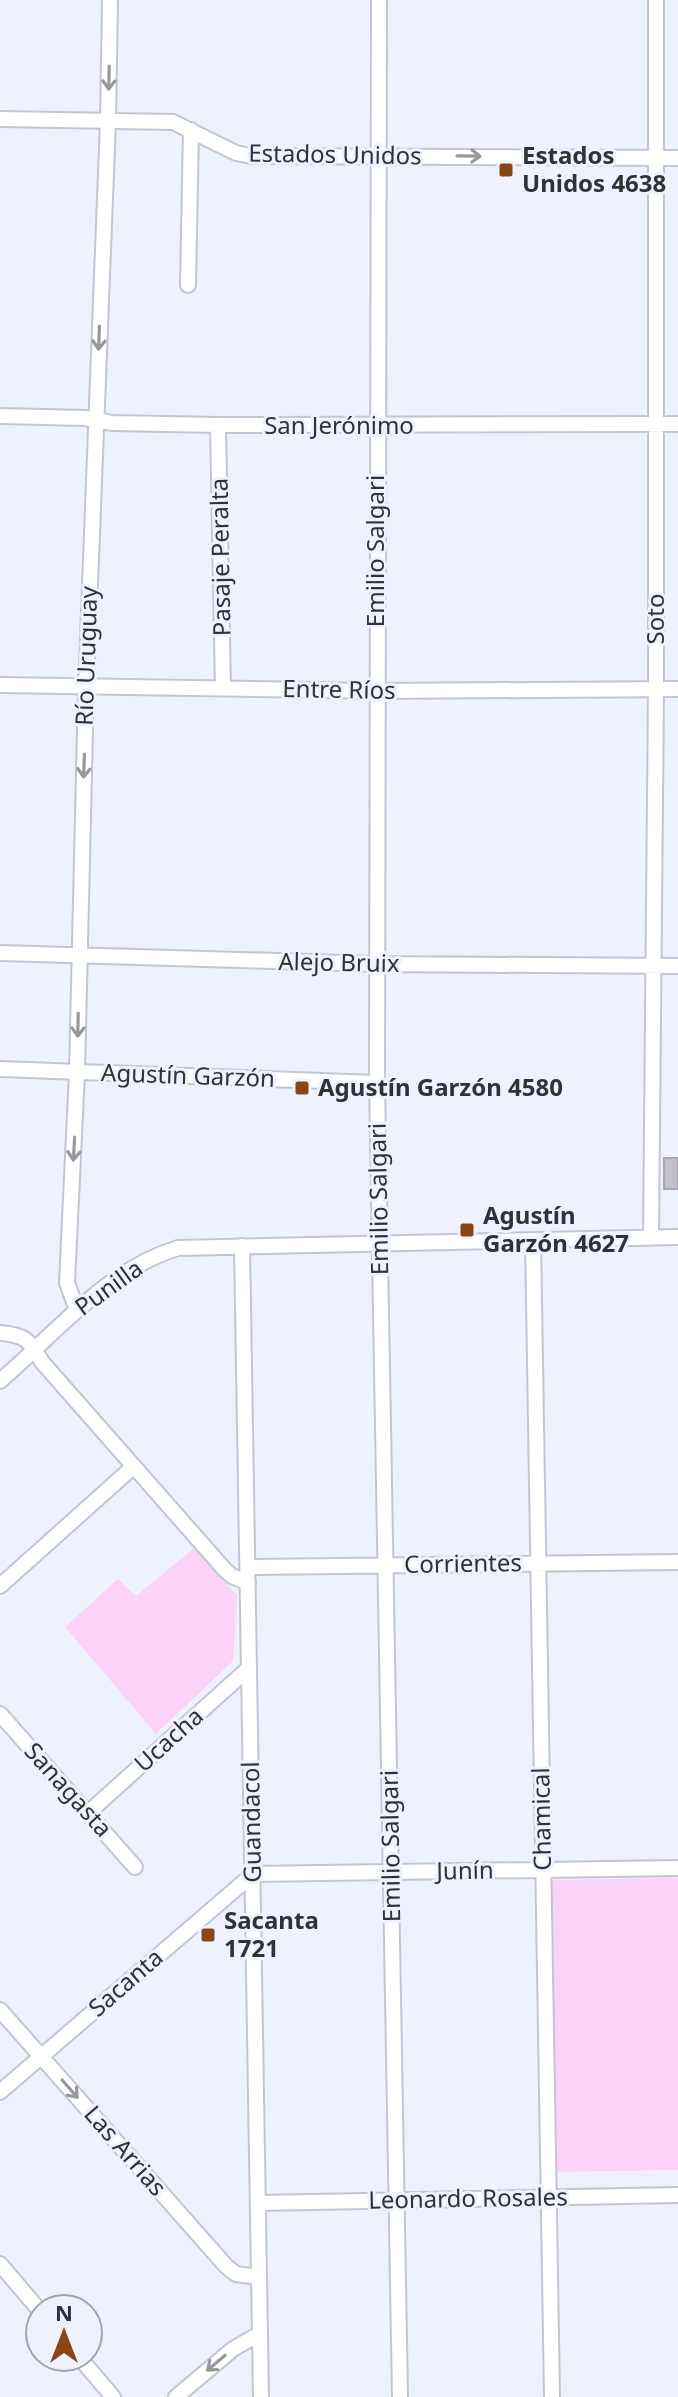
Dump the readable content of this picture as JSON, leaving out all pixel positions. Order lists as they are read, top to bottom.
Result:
{
  "streets": {
    "street": [
      "Estados Unidos",
      "San Jerónimo",
      "Emilio Salgari",
      "Pasaje Peralta",
      "Soto",
      "Río Uruguay",
      "Entre Ríos",
      "Alejo Bruix",
      "Agustín Garzón",
      "Punilla",
      "Corrientes",
      "Ucacha",
      "Sanagasta",
      "Chamical",
      "Guandacol",
      "Junín",
      "Sacanta",
      "Las Arrias",
      "Leonardo Rosales"
    ]
  },
  "crossings": [
    ["Estados Unidos", "Emilio Salgari"],
    ["Estados Unidos", "Soto"],
    ["Estados Unidos", "Río Uruguay"],
    ["San Jerónimo", "Emilio Salgari"],
    ["San Jerónimo", "Pasaje Peralta"],
    ["San Jerónimo", "Soto"],
    ["San Jerónimo", "Río Uruguay"],
    ["Emilio Salgari", "Entre Ríos"],
    ["Emilio Salgari", "Alejo Bruix"],
    ["Emilio Salgari", "Agustín Garzón"],
    ["Emilio Salgari", "Corrientes"],
    ["Emilio Salgari", "Junín"],
    ["Emilio Salgari", "Leonardo Rosales"],
    ["Pasaje Peralta", "Entre Ríos"],
    ["Soto", "Entre Ríos"],
    ["Soto", "Alejo Bruix"],
    ["Río Uruguay", "Entre Ríos"],
    ["Río Uruguay", "Alejo Bruix"],
    ["Río Uruguay", "Agustín Garzón"],
    ["Río Uruguay", "Punilla"],
    ["Punilla", "Guandacol"],
    ["Corrientes", "Chamical"],
    ["Corrientes", "Guandacol"],
    ["Ucacha", "Sanagasta"],
    ["Ucacha", "Guandacol"],
    ["Chamical", "Junín"],
    ["Chamical", "Leonardo Rosales"],
    ["Guandacol", "Junín"],
    ["Guandacol", "Sacanta"],
    ["Guandacol", "Las Arrias"],
    ["Guandacol", "Leonardo Rosales"],
    ["Junín", "Sacanta"],
    ["Sacanta", "Las Arrias"]
  ],
  "one_way": ["Estados Unidos", "Río Uruguay", "Las Arrias"],
  "places": {
    "transit": [
      "Estados Unidos 4638",
      "Agustín Garzón 4580",
      "Agustín Garzón 4627",
      "Sacanta 1721"
    ]
  },
  "north": "top"
}
